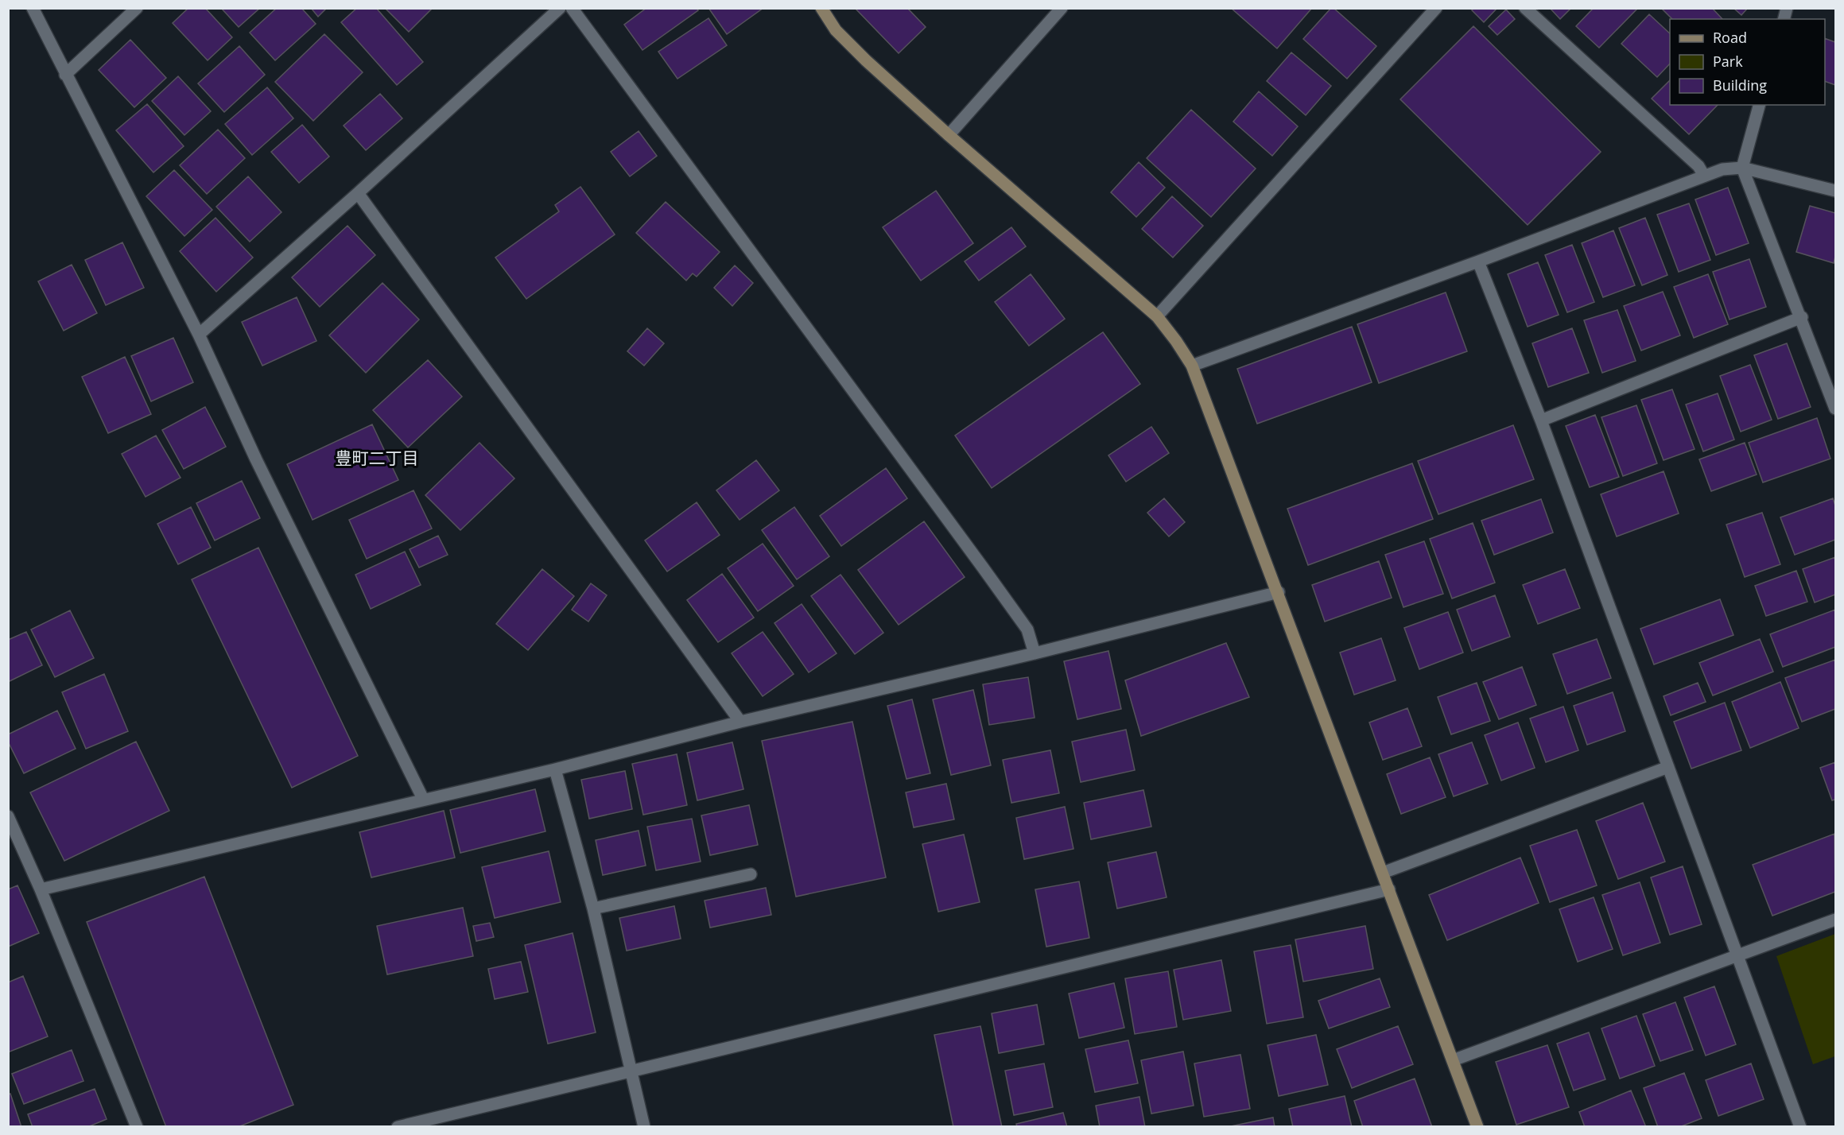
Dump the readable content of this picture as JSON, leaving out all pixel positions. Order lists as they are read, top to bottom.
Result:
{
  "districts": ["豊町二丁目"],
  "legend": ["Road", "Park", "Building"]
}
